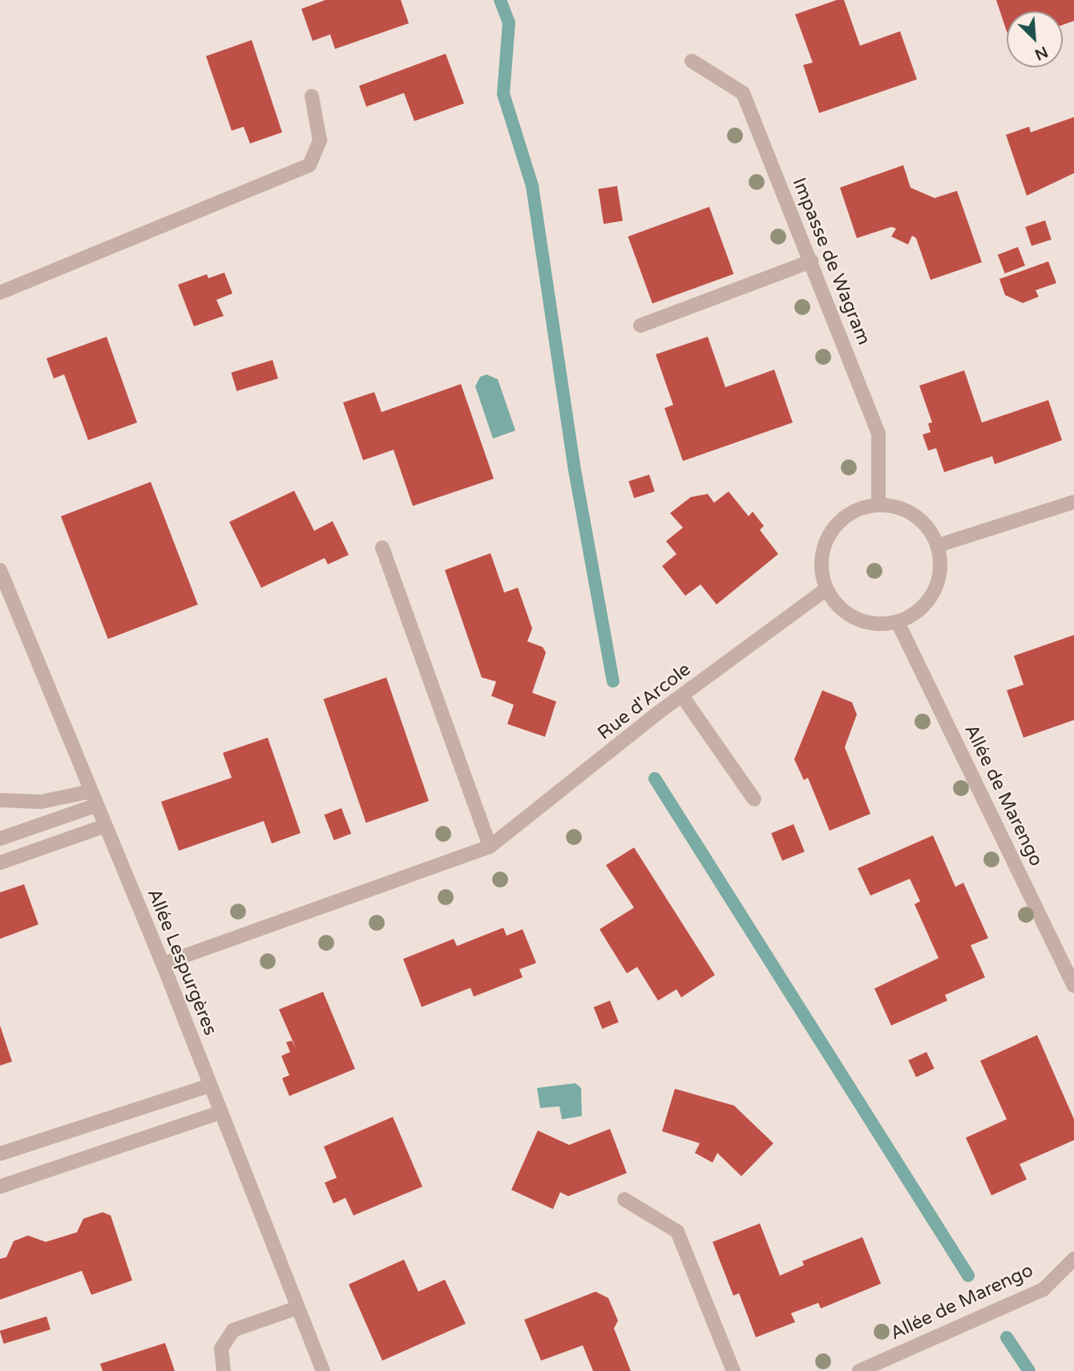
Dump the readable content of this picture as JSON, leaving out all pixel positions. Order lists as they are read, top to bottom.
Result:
{
  "streets": {
    "street": [
      "Impasse de Wagram",
      "Rue d'Arcole",
      "Allée de Marengo",
      "Allée Lespurgères"
    ]
  },
  "crossings": [
    ["Impasse de Wagram", "Rue d'Arcole"],
    ["Impasse de Wagram", "Allée de Marengo"],
    ["Rue d'Arcole", "Allée de Marengo"],
    ["Rue d'Arcole", "Allée Lespurgères"]
  ],
  "north": "bottom right"
}
